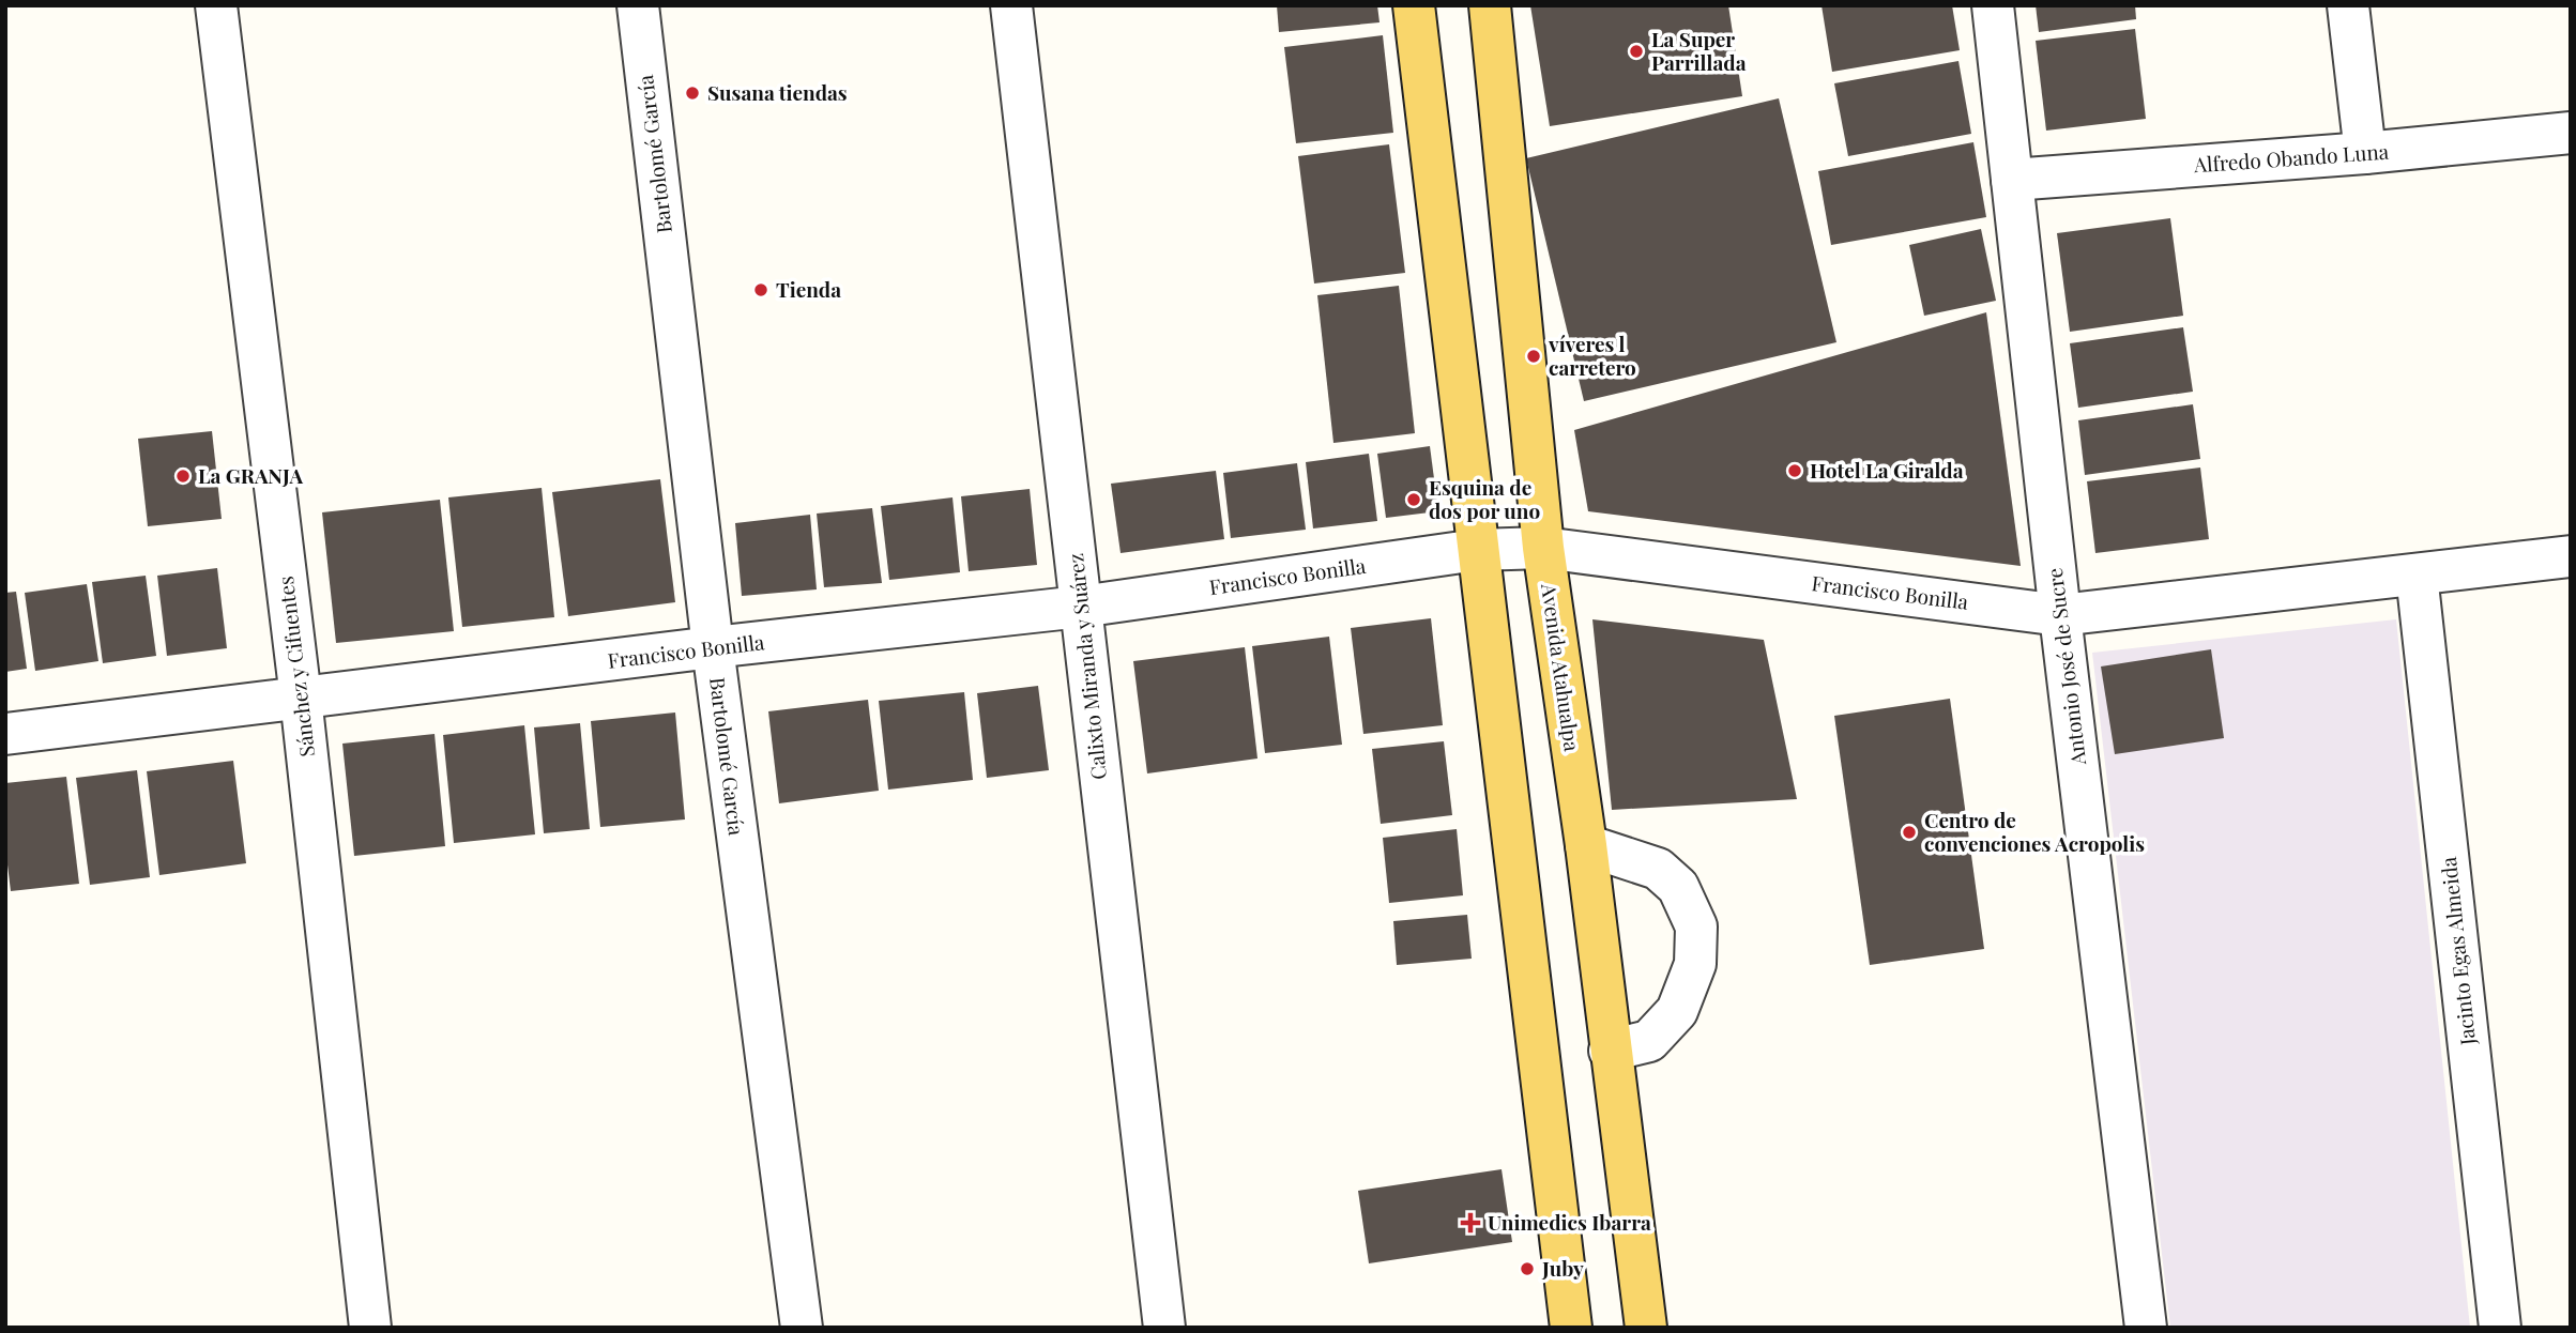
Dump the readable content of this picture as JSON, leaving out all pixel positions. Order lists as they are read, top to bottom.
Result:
{
  "streets": {
    "main road": ["Avenida Atahualpa"],
    "street": [
      "Bartolomé García",
      "Alfredo Obando Luna",
      "Francisco Bonilla",
      "Sánchez y Cifuentes",
      "Calixto Miranda y Suárez",
      "Antonio José de Sucre",
      "Jacinto Egas Almeida"
    ]
  },
  "crossings": [
    ["Bartolomé García", "Francisco Bonilla"],
    ["Alfredo Obando Luna", "Antonio José de Sucre"],
    ["Francisco Bonilla", "Sánchez y Cifuentes"],
    ["Francisco Bonilla", "Calixto Miranda y Suárez"],
    ["Francisco Bonilla", "Antonio José de Sucre"],
    ["Francisco Bonilla", "Avenida Atahualpa"],
    ["Francisco Bonilla", "Jacinto Egas Almeida"]
  ],
  "places": {
    "other": [
      "La Super Parrillada",
      "Susana tiendas",
      "Tienda",
      "víveres l carretero",
      "Hotel La Giralda",
      "La GRANJA",
      "Esquina de dos por uno",
      "Centro de convenciones Acropolis",
      "Juby"
    ],
    "health": ["Unimedics Ibarra"]
  }
}
